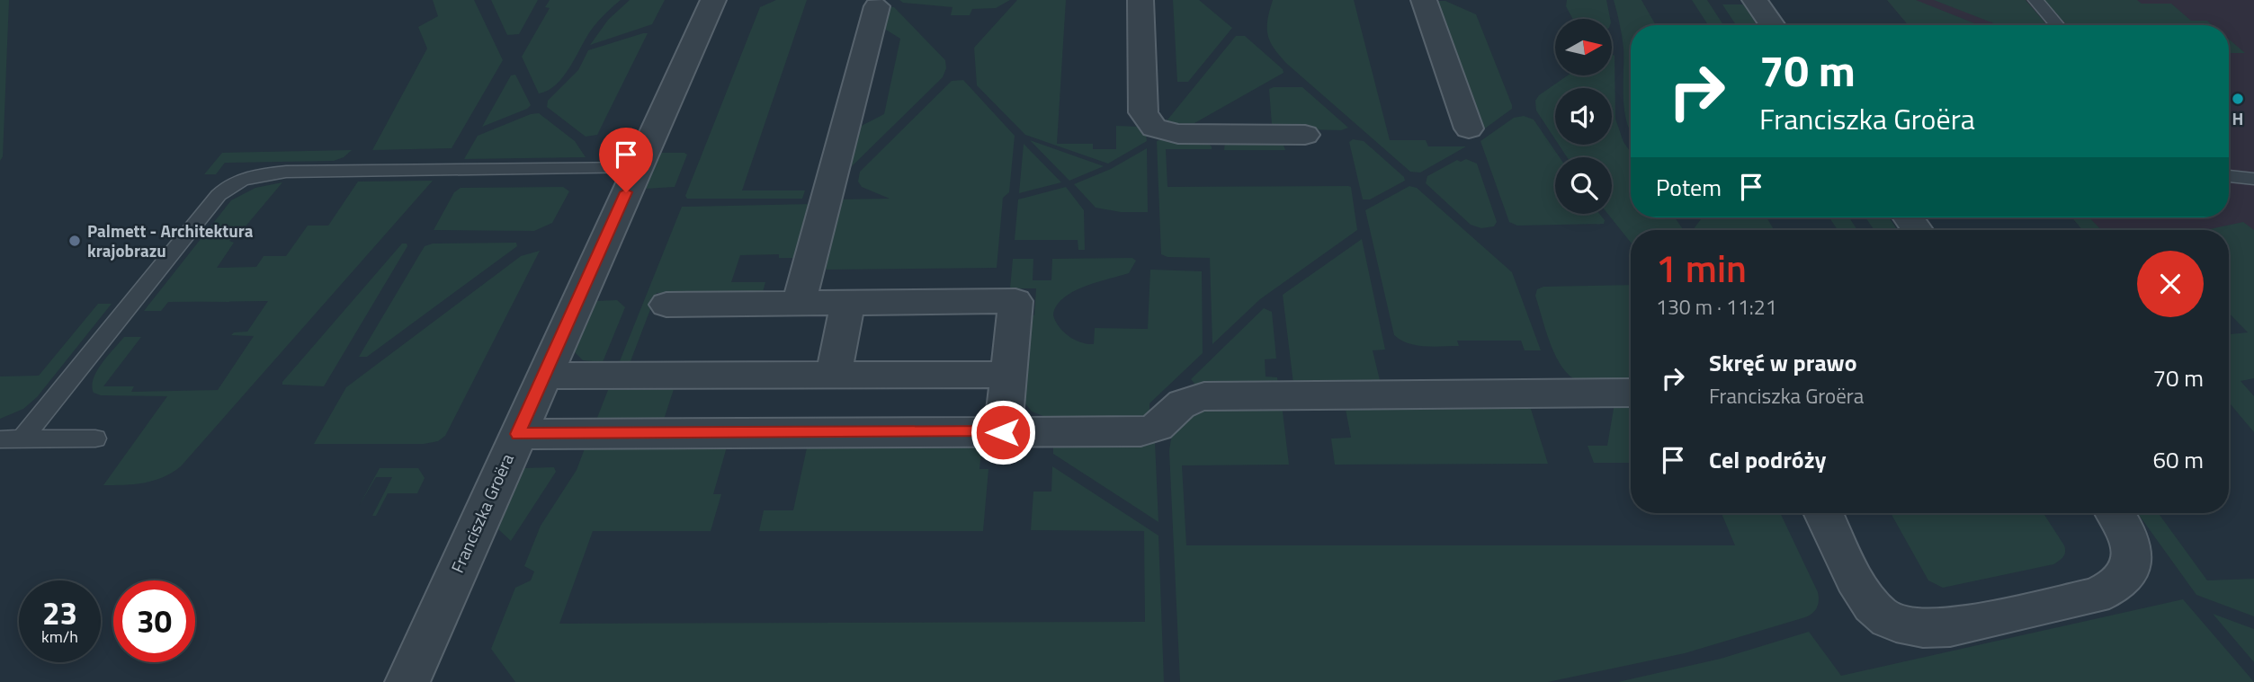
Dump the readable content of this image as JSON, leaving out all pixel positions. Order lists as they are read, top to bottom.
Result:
{
  "streets": {
    "street": ["Franciszka Groëra"]
  },
  "places": ["H", "Palmett - Architektura krajobrazu"],
  "north": "right",
  "page": {
    "turn": ["70 m", "Franciszka Groëra"],
    "then": "Potem",
    "heading": ["1 min", "130 m · 11:21"],
    "list": [
      {
        "name": "Skręć w prawo",
        "note": "Franciszka Groëra",
        "value": "70 m"
      },
      {
        "name": "Cel podróży",
        "value": "60 m"
      }
    ],
    "speed": "23 km/h",
    "limit": "30"
  }
}
